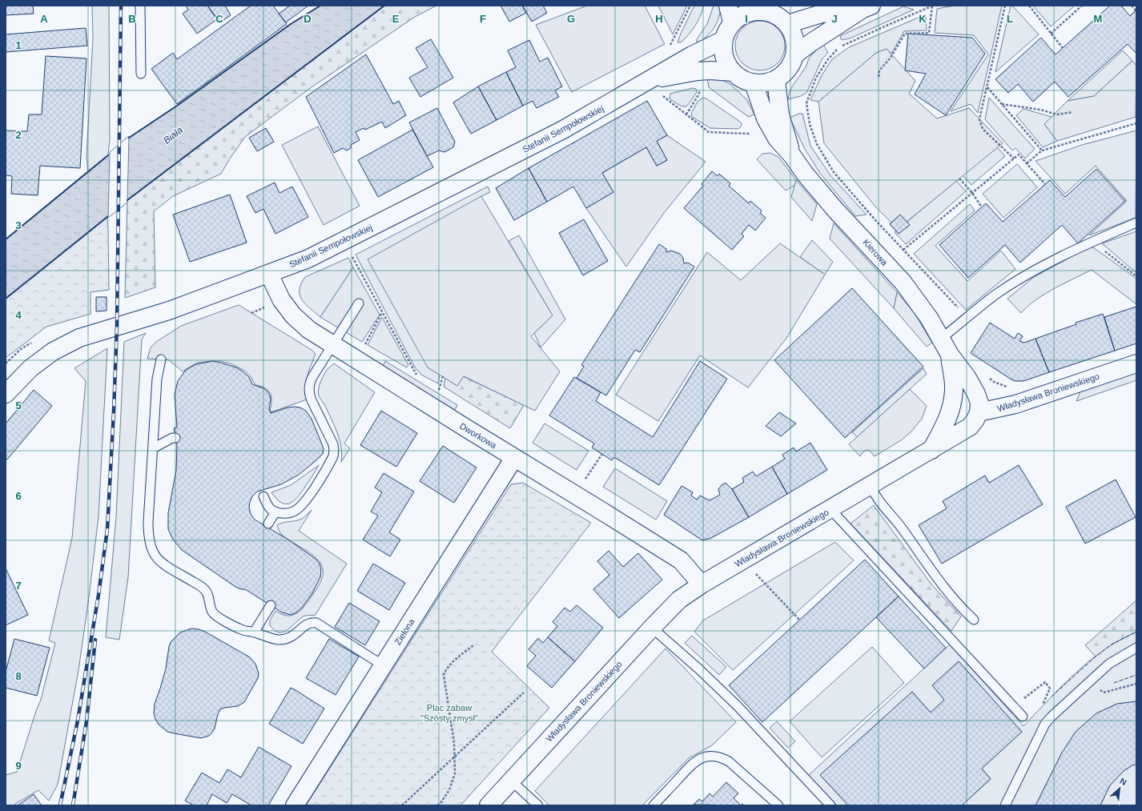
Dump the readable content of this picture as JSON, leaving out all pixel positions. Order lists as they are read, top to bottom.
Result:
{
  "streets": {
    "street": [
      "Stefanii Sempołowskiej",
      "Kierowa",
      "Władysława Broniewskiego",
      "Dworkowa",
      "Zielona"
    ]
  },
  "crossings": [
    ["Stefanii Sempołowskiej", "Kierowa"],
    ["Stefanii Sempołowskiej", "Dworkowa"],
    ["Kierowa", "Władysława Broniewskiego"],
    ["Władysława Broniewskiego", "Dworkowa"],
    ["Dworkowa", "Zielona"]
  ],
  "water": ["Biała"],
  "parks": ["Plac zabaw \"Szósty zmysł\""],
  "north": "top right",
  "grid": {
    "columns": [
      "A",
      "B",
      "C",
      "D",
      "E",
      "F",
      "G",
      "H",
      "I",
      "J",
      "K",
      "L",
      "M"
    ],
    "rows": [
      "1",
      "2",
      "3",
      "4",
      "5",
      "6",
      "7",
      "8",
      "9"
    ]
  }
}
